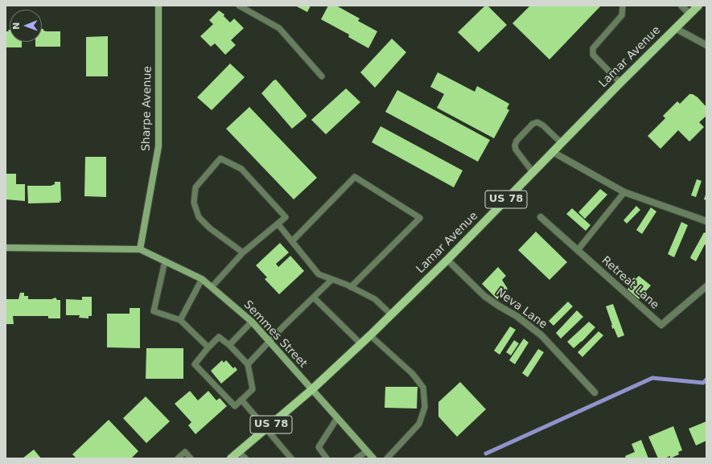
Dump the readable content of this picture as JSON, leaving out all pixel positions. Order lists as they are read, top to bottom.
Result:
{
  "streets": {
    "main road": [
      "Lamar Avenue",
      "Sharpe Avenue",
      "US 78",
      "Semmes Street"
    ],
    "street": ["Retreat Lane", "Neva Lane"]
  },
  "crossings": [
    ["Lamar Avenue", "Neva Lane"],
    ["Lamar Avenue", "Semmes Street"],
    ["Sharpe Avenue", "Semmes Street"]
  ],
  "north": "left"
}
